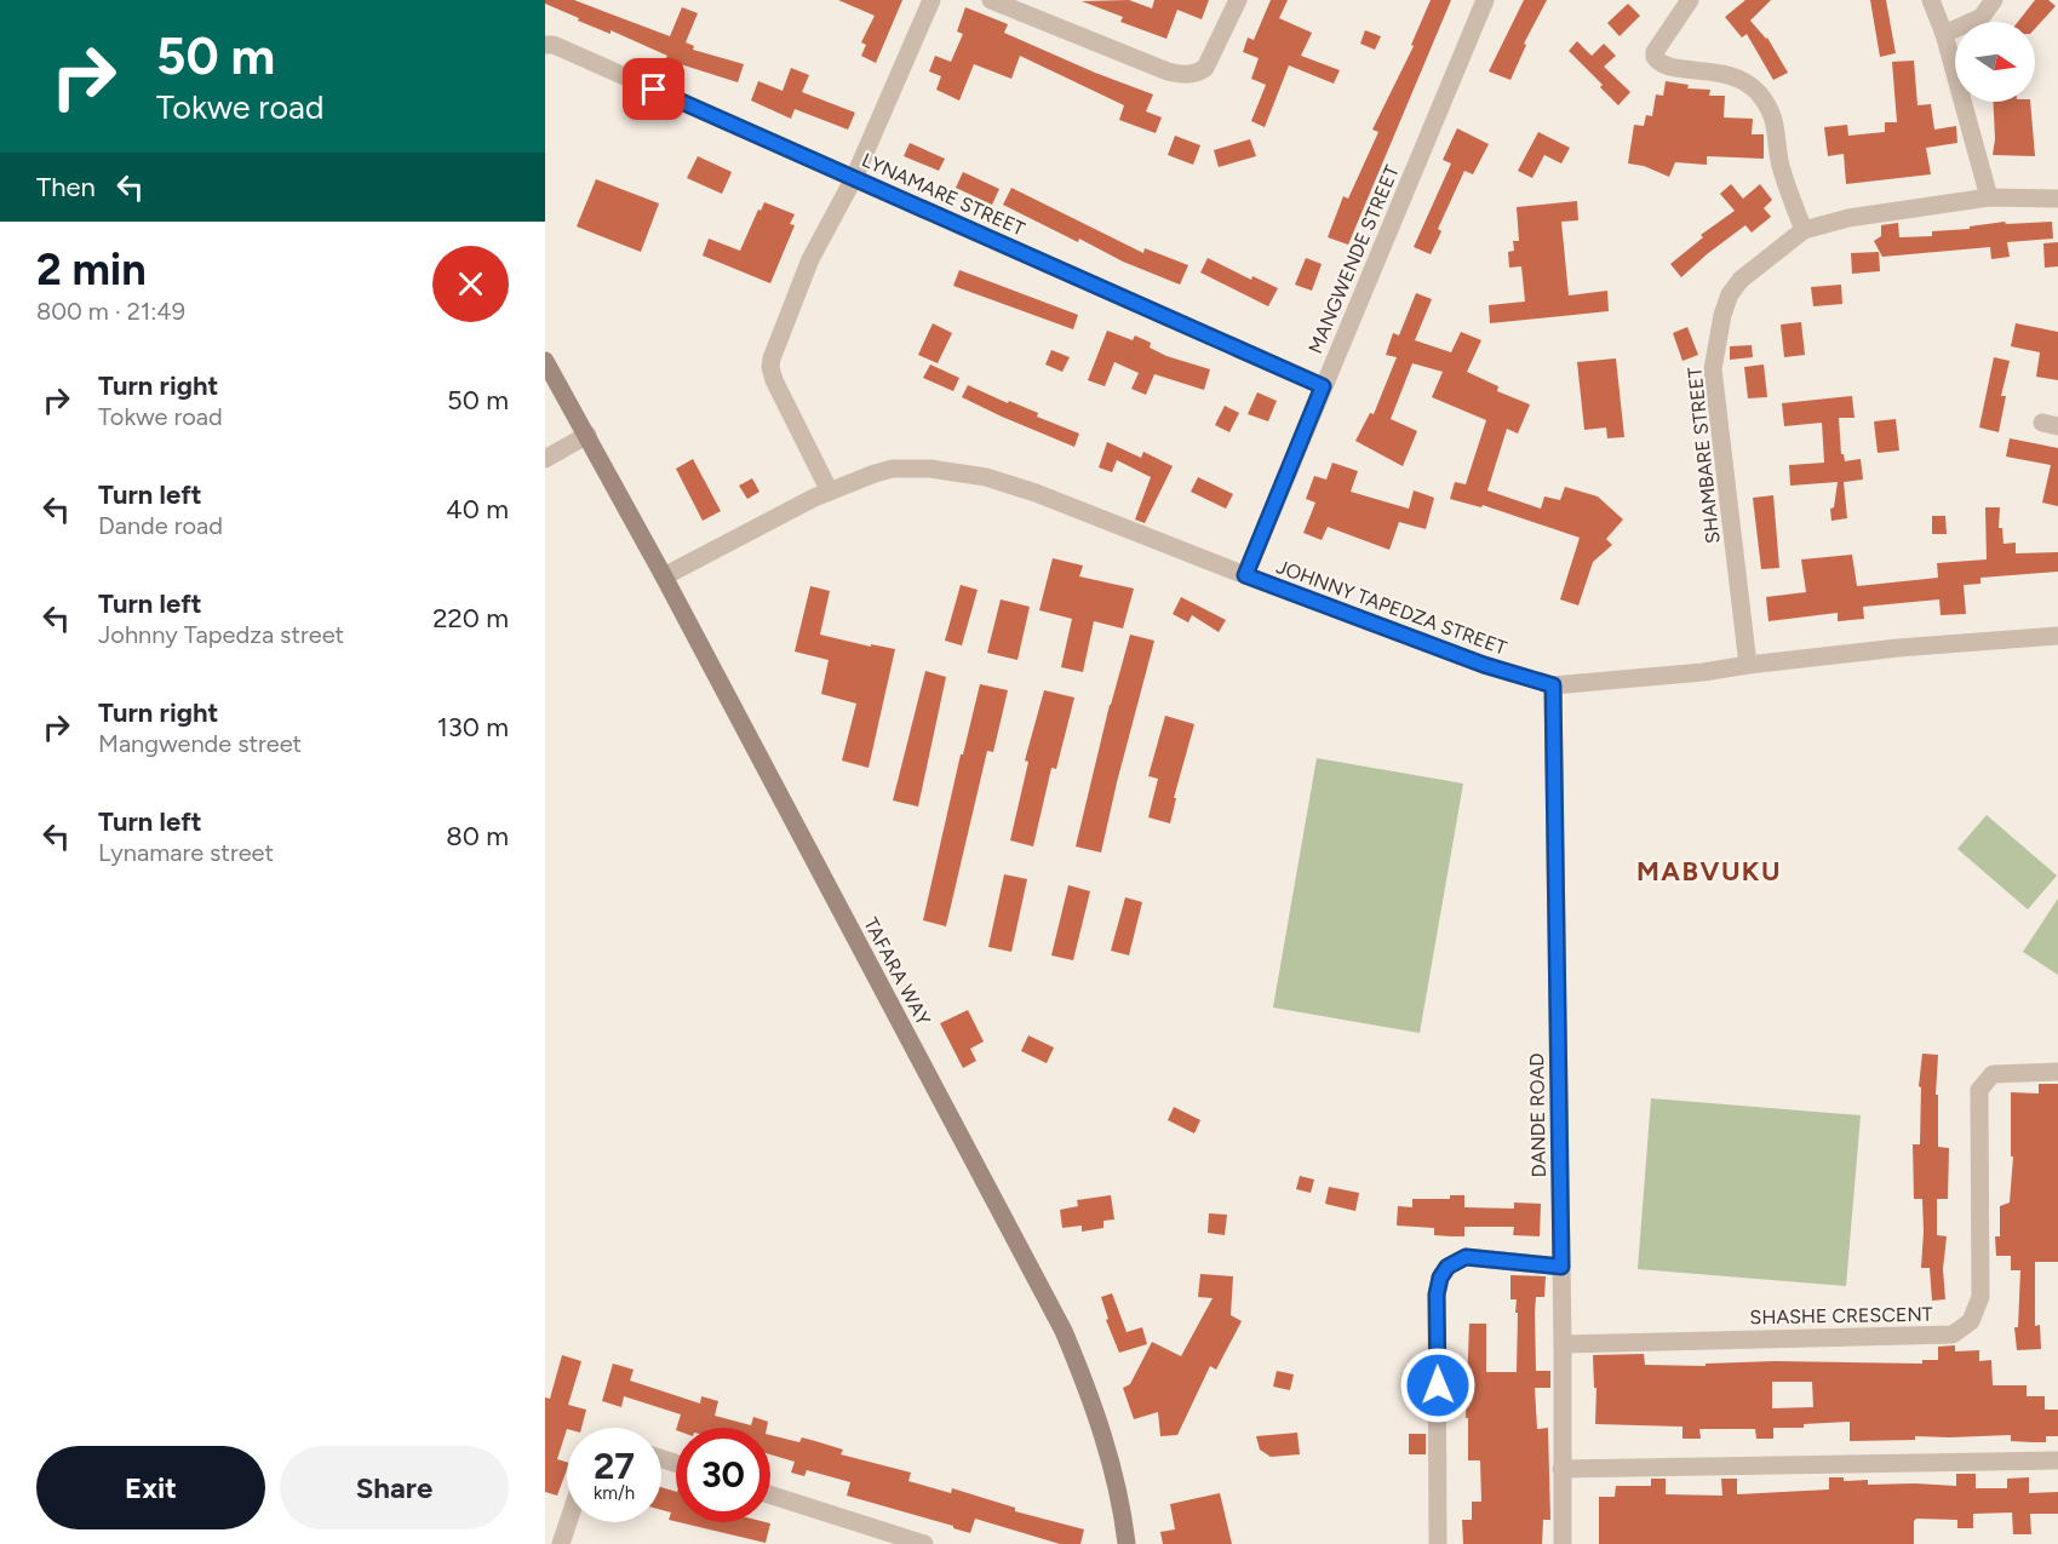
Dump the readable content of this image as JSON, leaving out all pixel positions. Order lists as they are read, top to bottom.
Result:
{
  "streets": {
    "street": [
      "LYNAMARE STREET",
      "MANGWENDE STREET",
      "SHAMBARE STREET",
      "JOHNNY TAPEDZA STREET",
      "TAFARA WAY",
      "DANDE ROAD",
      "SHASHE CRESCENT"
    ]
  },
  "crossings": [
    ["LYNAMARE STREET", "MANGWENDE STREET"],
    ["MANGWENDE STREET", "JOHNNY TAPEDZA STREET"],
    ["SHAMBARE STREET", "JOHNNY TAPEDZA STREET"],
    ["JOHNNY TAPEDZA STREET", "TAFARA WAY"],
    ["JOHNNY TAPEDZA STREET", "DANDE ROAD"],
    ["DANDE ROAD", "SHASHE CRESCENT"]
  ],
  "districts": ["MABVUKU"],
  "north": "right",
  "page": {
    "turn": ["50 m", "Tokwe road"],
    "then": "Then",
    "heading": ["2 min", "800 m · 21:49"],
    "list": [
      {
        "name": "Turn right",
        "note": "Tokwe road",
        "value": "50 m"
      },
      {
        "name": "Turn left",
        "note": "Dande road",
        "value": "40 m"
      },
      {
        "name": "Turn left",
        "note": "Johnny Tapedza street",
        "value": "220 m"
      },
      {
        "name": "Turn right",
        "note": "Mangwende street",
        "value": "130 m"
      },
      {
        "name": "Turn left",
        "note": "Lynamare street",
        "value": "80 m"
      }
    ],
    "speed": "27 km/h",
    "limit": "30",
    "buttons": ["Exit", "Share"]
  }
}
